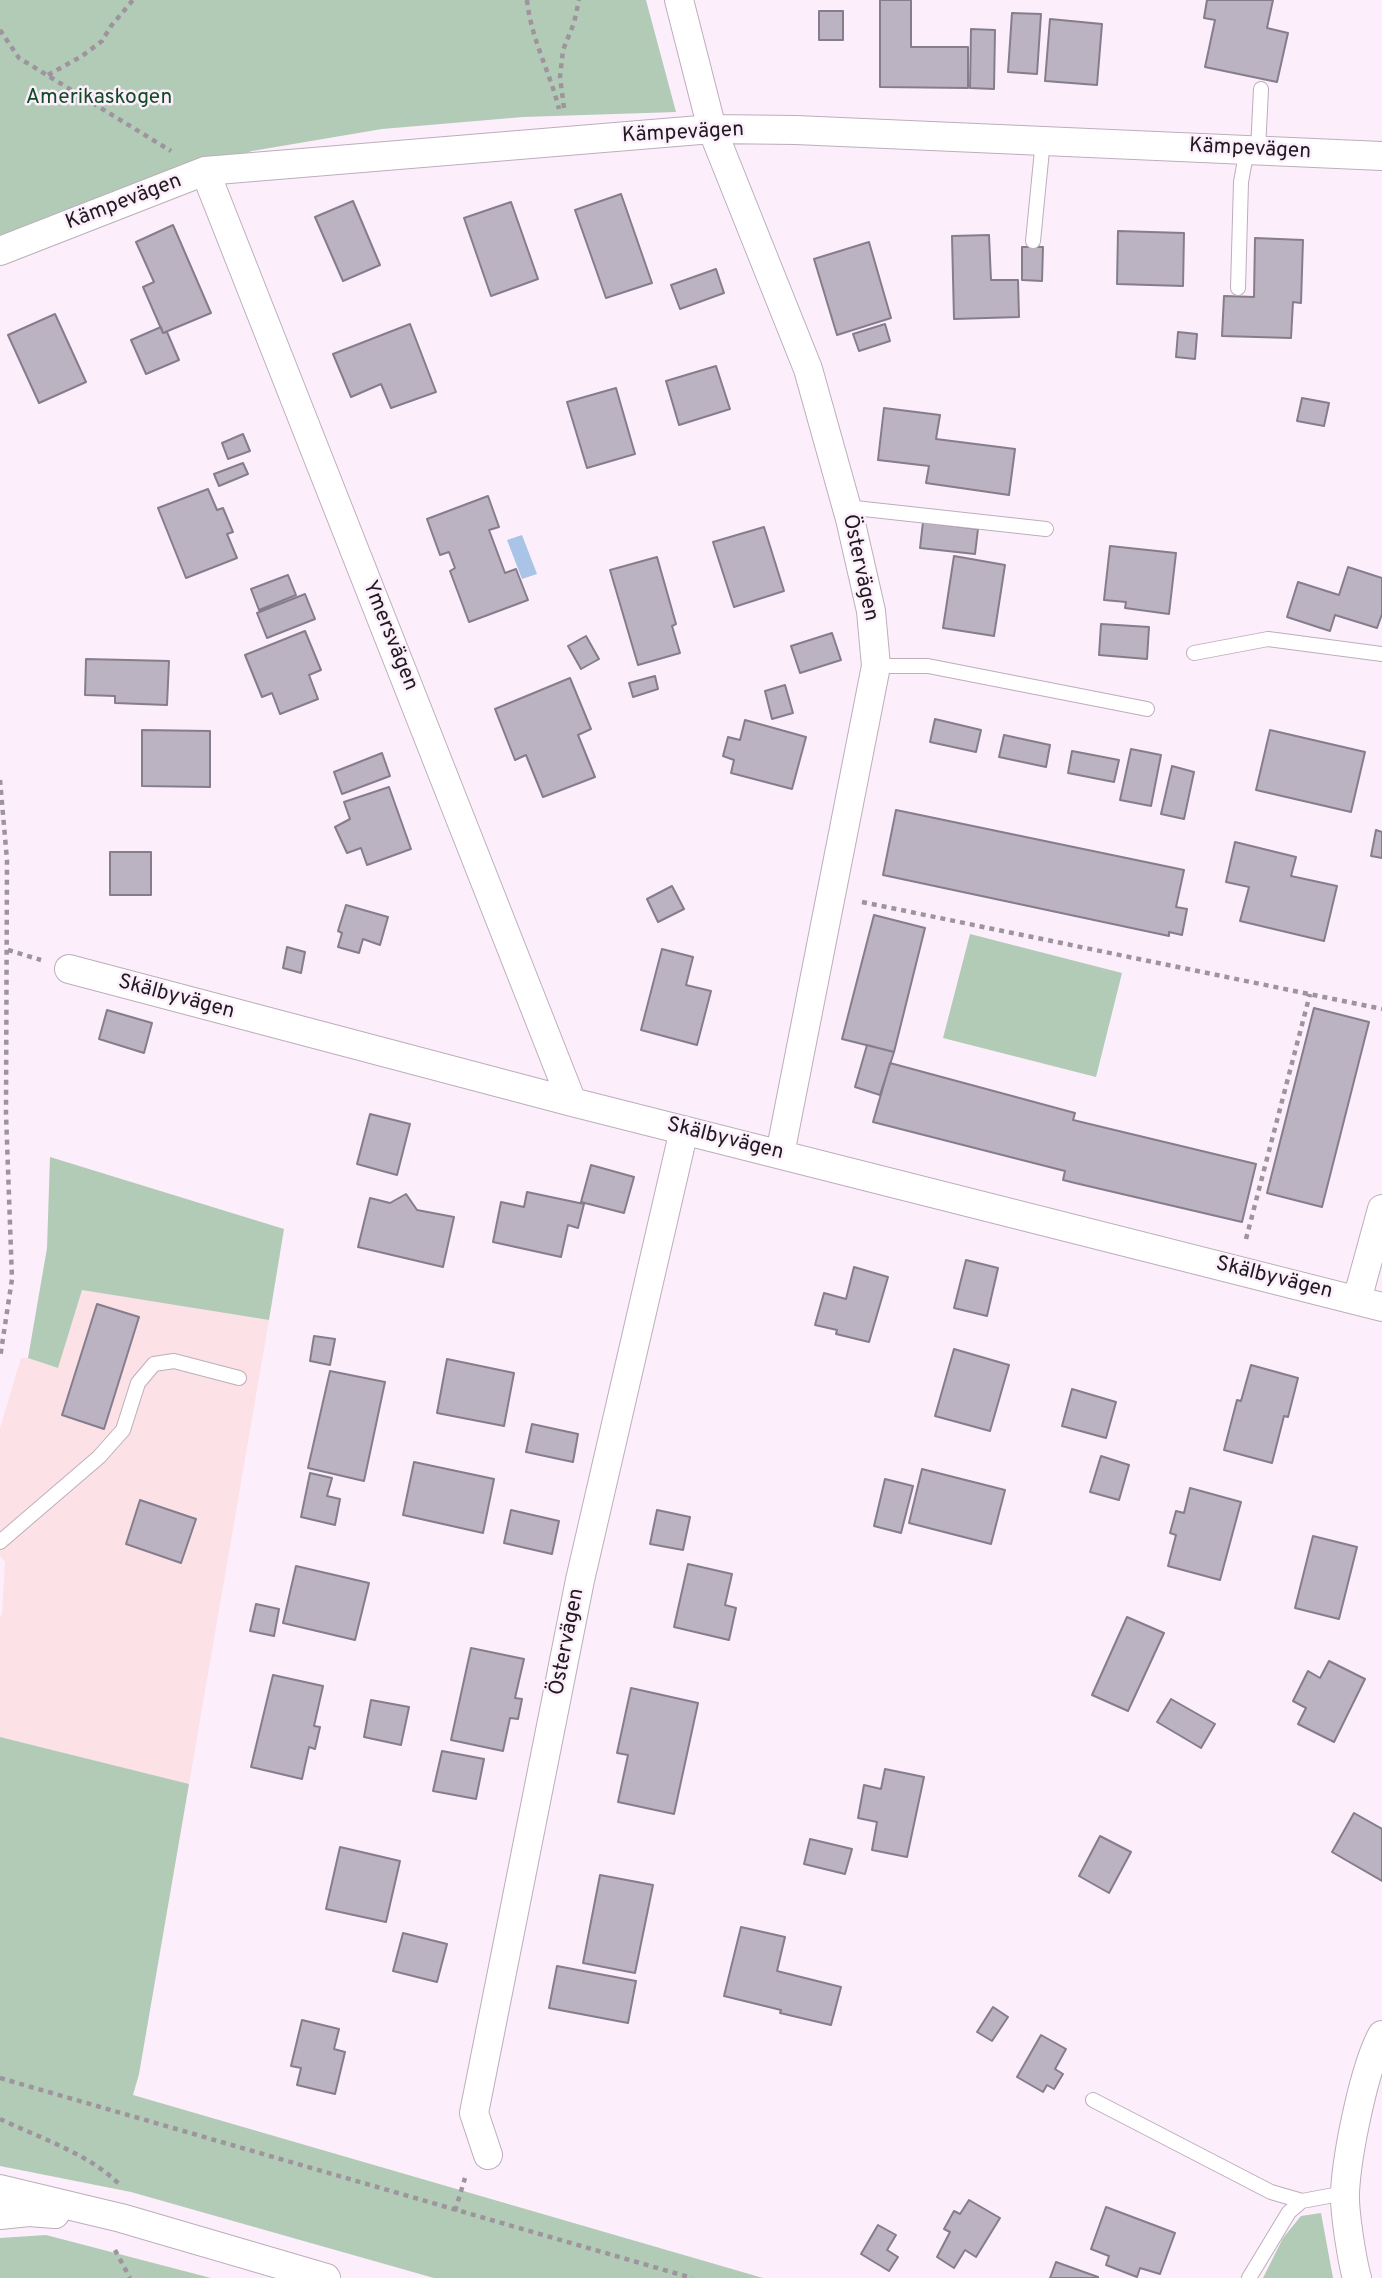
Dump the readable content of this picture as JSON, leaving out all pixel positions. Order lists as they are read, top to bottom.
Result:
{
  "streets": {
    "street": [
      "Kämpevägen",
      "Östervägen",
      "Ymersvägen",
      "Skälbyvägen"
    ]
  },
  "crossings": [
    ["Kämpevägen", "Östervägen"],
    ["Kämpevägen", "Ymersvägen"],
    ["Östervägen", "Skälbyvägen"],
    ["Ymersvägen", "Skälbyvägen"]
  ],
  "parks": ["Amerikaskogen"]
}
